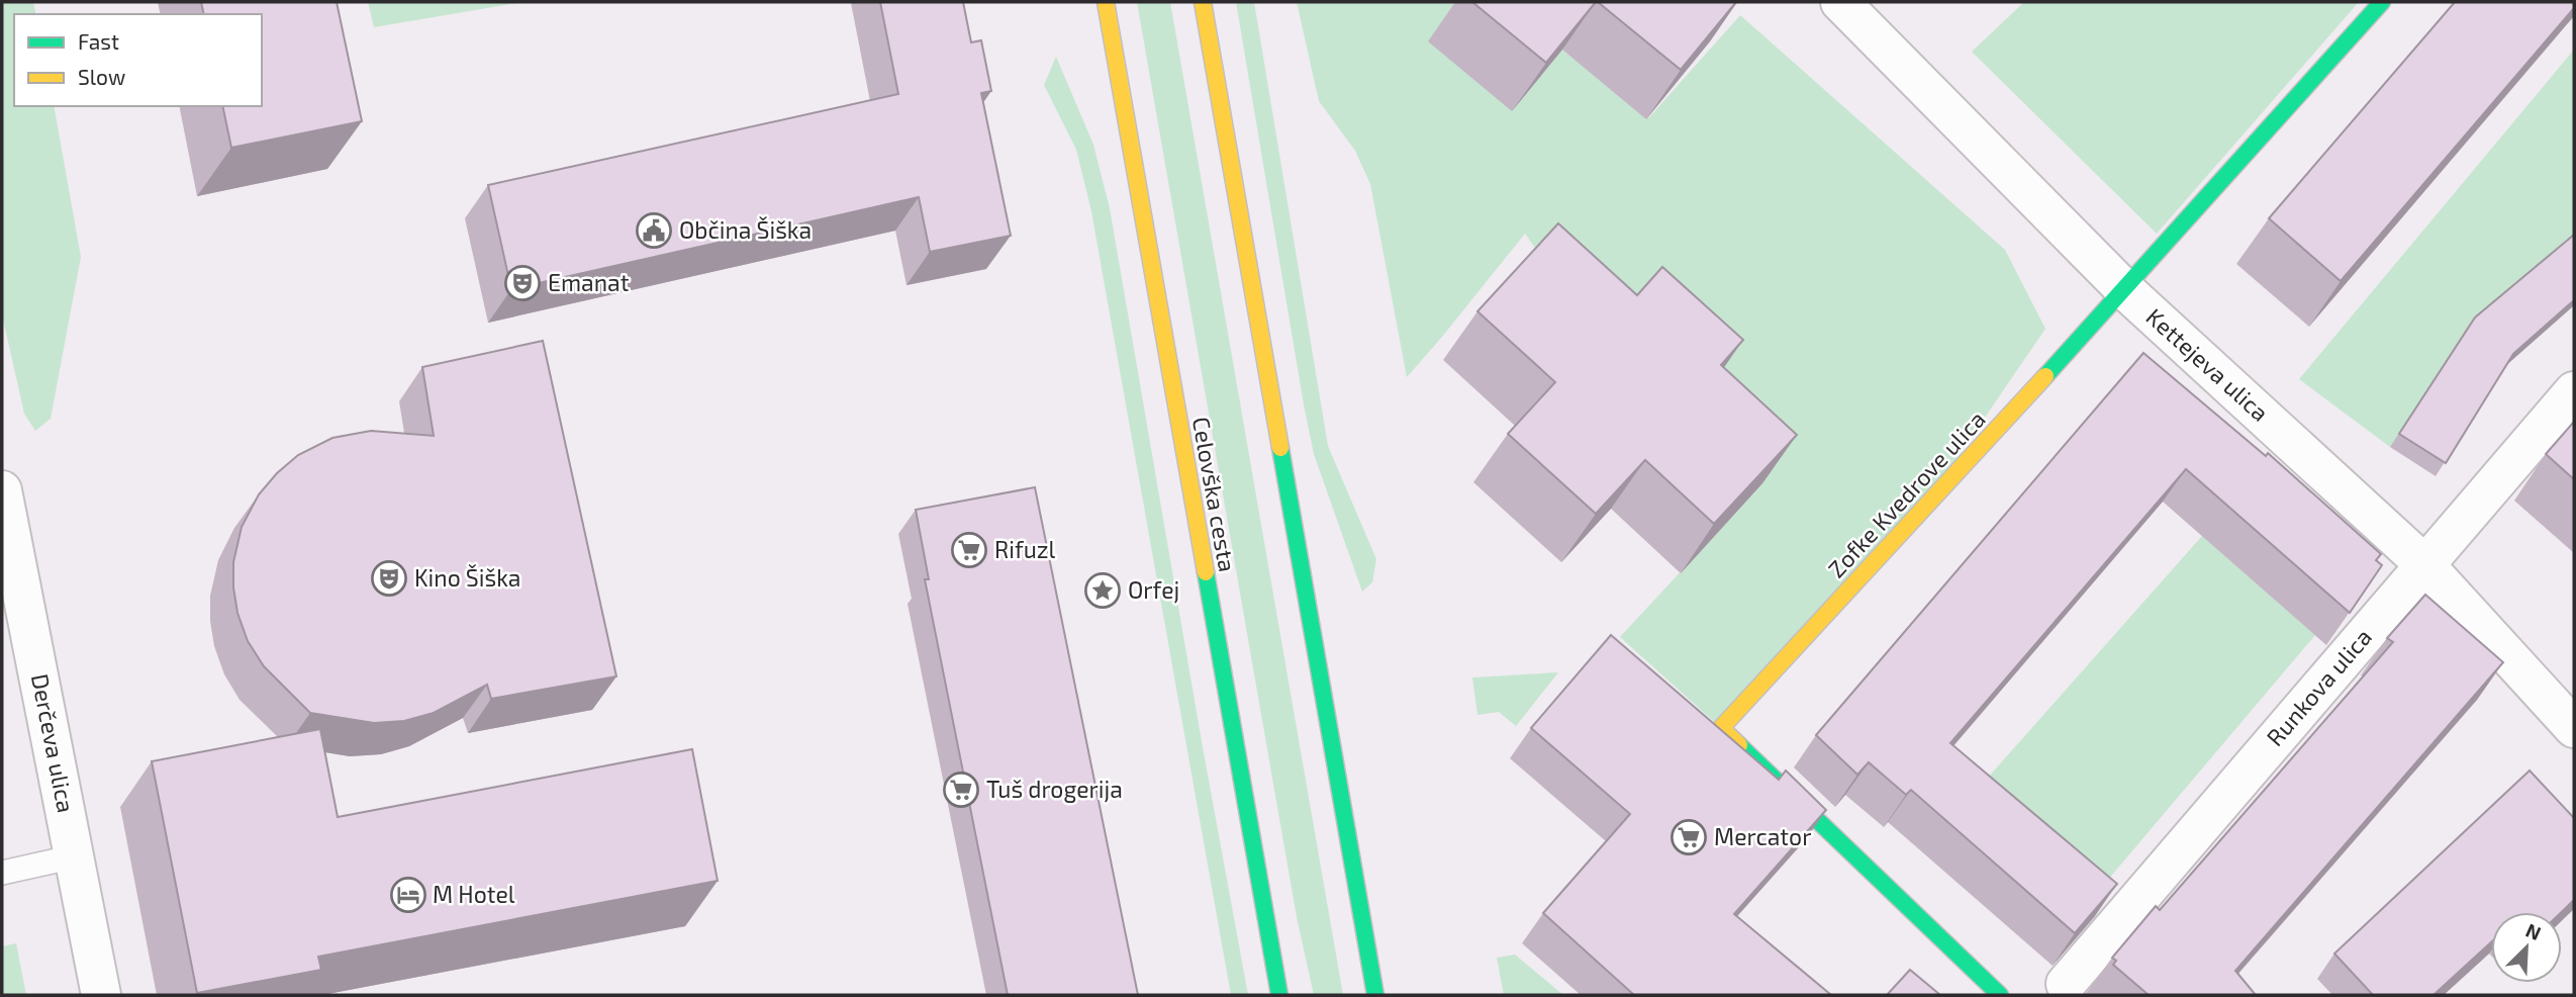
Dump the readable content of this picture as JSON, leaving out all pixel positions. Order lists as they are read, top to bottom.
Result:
{
  "streets": {
    "main road": ["Celovška cesta", "Zofke Kvedrove ulica"],
    "street": ["Kettejeva ulica", "Runkova ulica", "Derčeva ulica"]
  },
  "crossings": [
    ["Kettejeva ulica", "Zofke Kvedrove ulica"],
    ["Kettejeva ulica", "Runkova ulica"]
  ],
  "places": {
    "public building": ["Občina Šiška"],
    "theatre": ["Emanat", "Kino Šiška"],
    "supermarket": ["Rifuzl", "Tuš drogerija", "Mercator"],
    "place": ["Orfej"],
    "hotel": ["M Hotel"]
  },
  "legend": ["Fast", "Slow"],
  "north": "top right"
}
